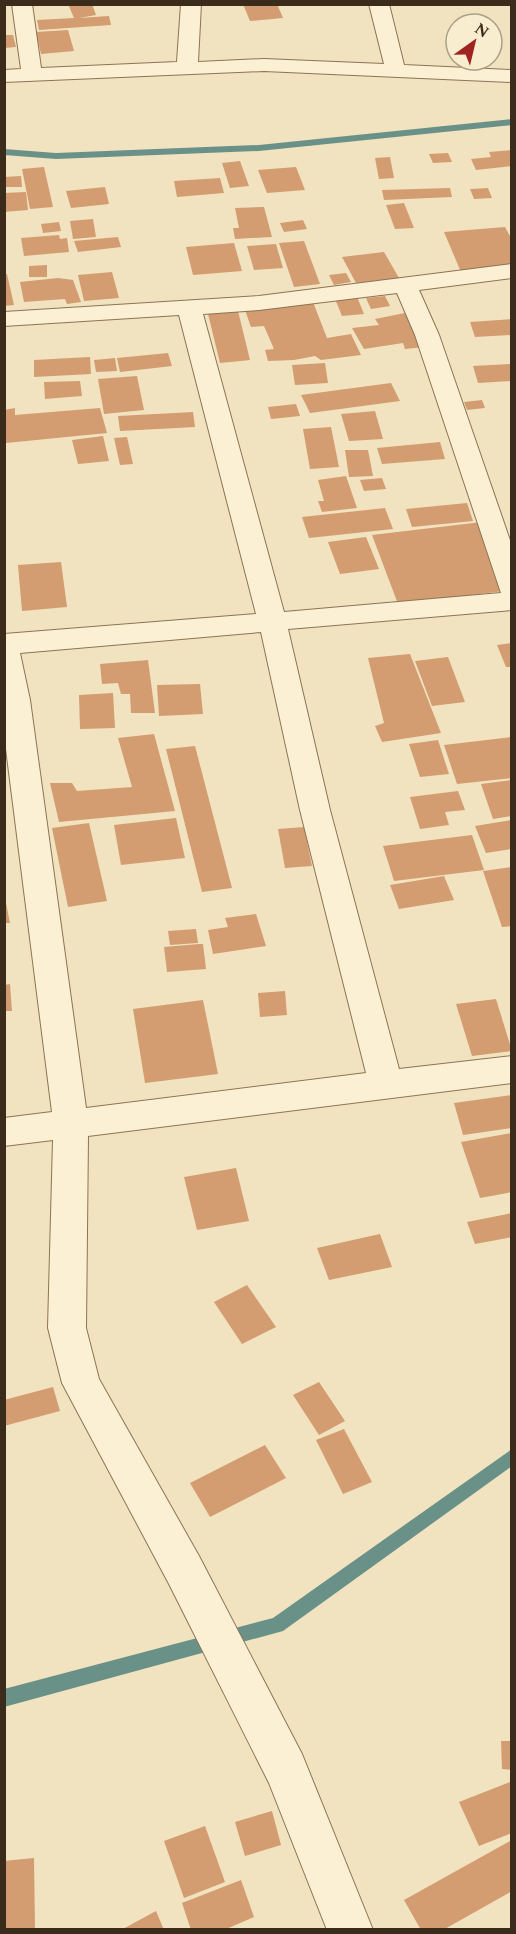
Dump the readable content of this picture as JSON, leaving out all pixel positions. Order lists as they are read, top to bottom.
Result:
{
  "north": "top right"
}
